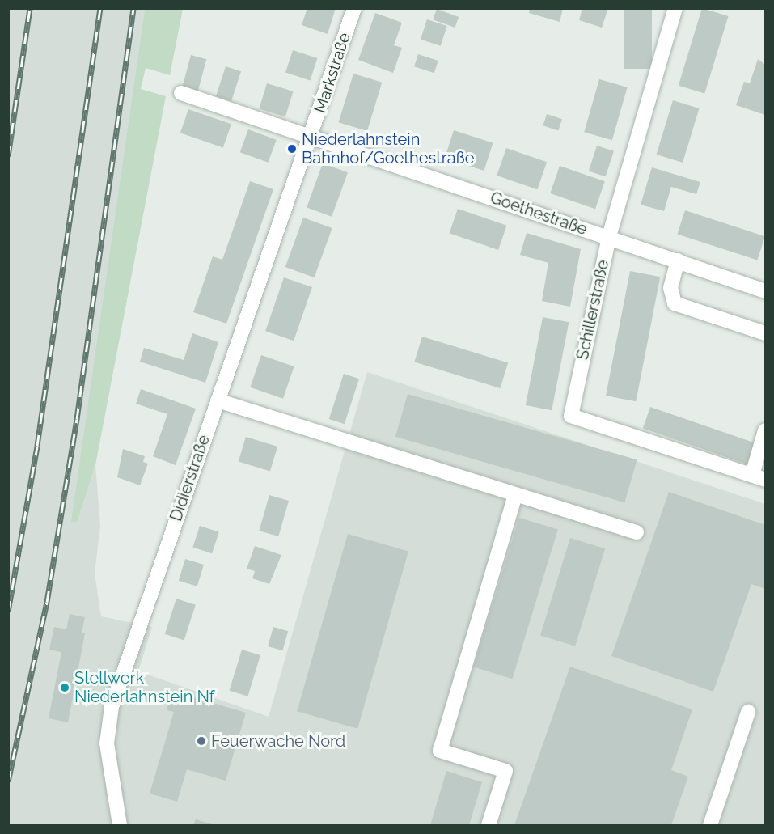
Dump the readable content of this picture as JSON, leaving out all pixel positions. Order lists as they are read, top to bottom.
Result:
{
  "streets": {
    "street": [
      "Markstraße",
      "Goethestraße",
      "Schillerstraße",
      "Didierstraße"
    ]
  },
  "crossings": [
    ["Markstraße", "Goethestraße"],
    ["Markstraße", "Didierstraße"],
    ["Goethestraße", "Schillerstraße"],
    ["Goethestraße", "Didierstraße"]
  ],
  "places": ["Niederlahnstein Bahnhof/Goethestraße", "Stellwerk Niederlahnstein Nf", "Feuerwache Nord"]
}
